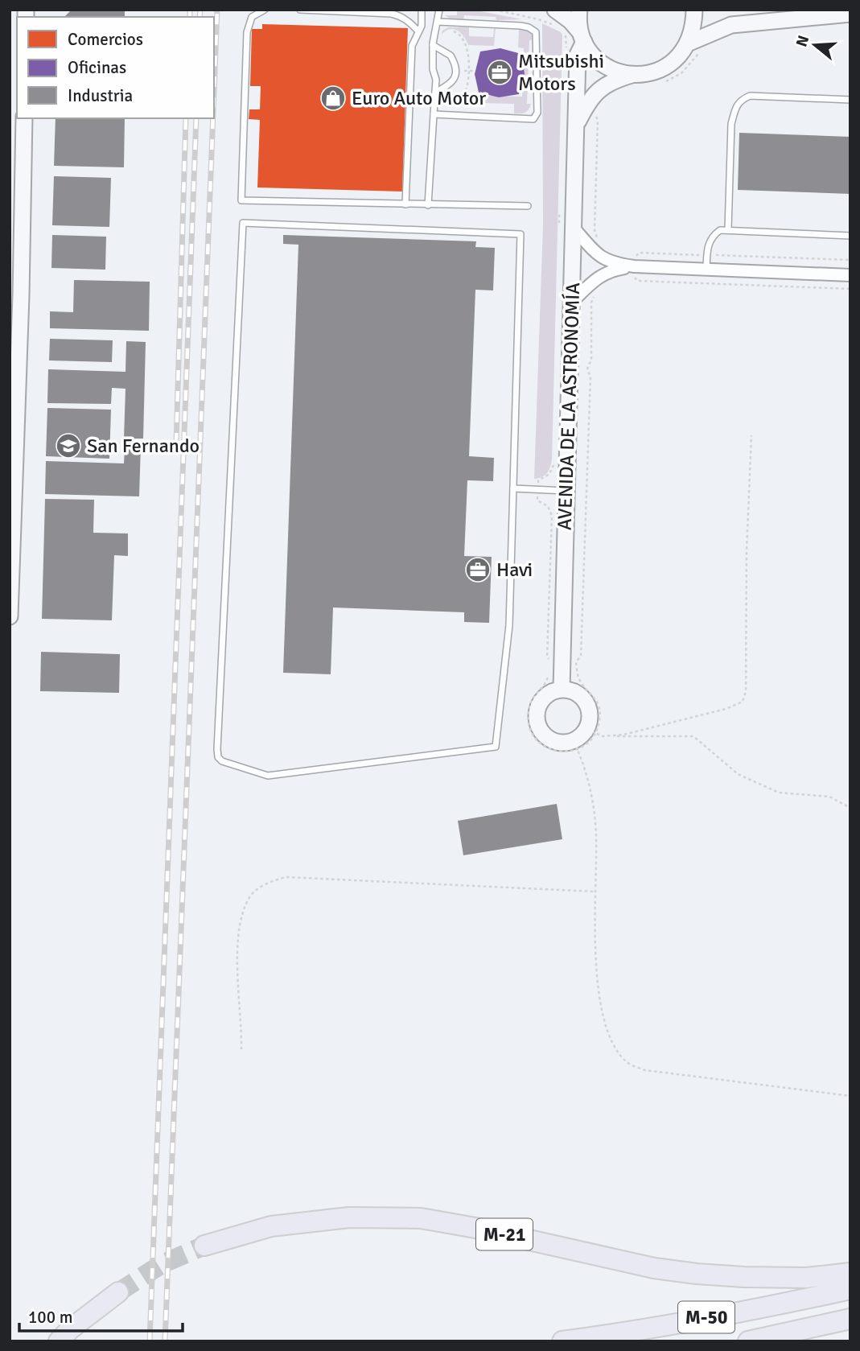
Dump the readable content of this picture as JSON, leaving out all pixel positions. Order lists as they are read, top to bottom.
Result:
{
  "streets": {
    "highway": ["M-21", "M-50"],
    "street": ["AVENIDA DE LA ASTRONOMÍA"]
  },
  "places": {
    "office": ["Mitsubishi Motors", "Havi"],
    "shop": ["Euro Auto Motor"],
    "school or university": ["San Fernando"]
  },
  "legend": ["Comercios", "Oficinas", "Industria"],
  "scale_bar": "100 m",
  "north": "left"
}
